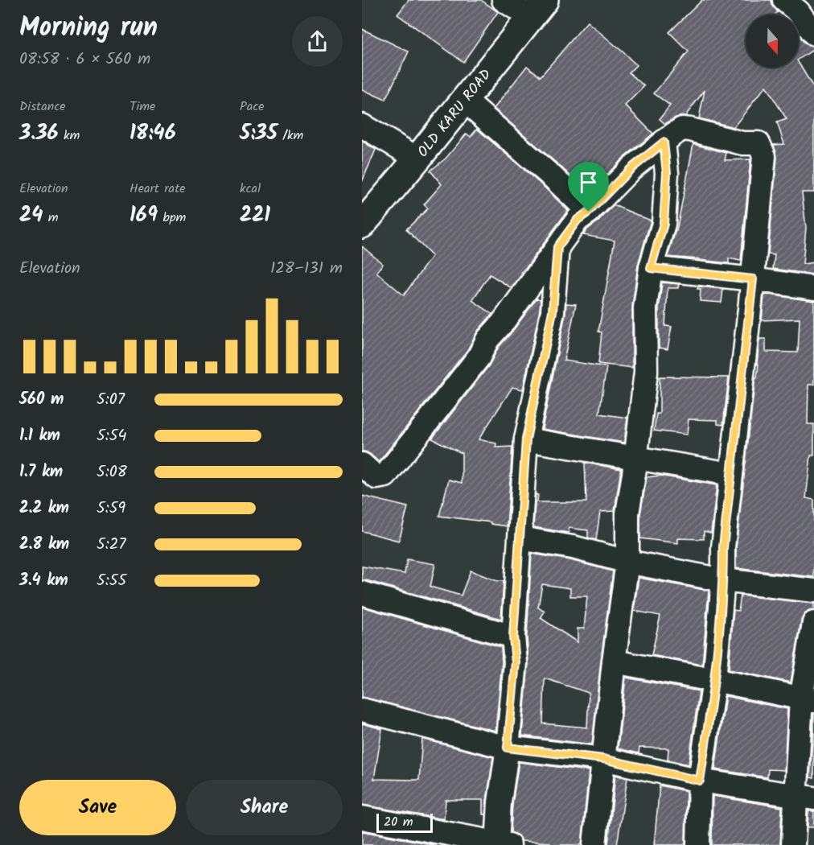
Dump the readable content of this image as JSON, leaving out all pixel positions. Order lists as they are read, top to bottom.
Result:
{
  "streets": {
    "main road": ["OLD KARU ROAD"]
  },
  "scale_bar": "20 m",
  "north": "bottom",
  "page": {
    "heading": ["Morning run", "08:58 · 6 × 560 m"],
    "stats": [
      ["Distance", "3.36 km"],
      ["Time", "18:46"],
      ["Pace", "5:35 /km"],
      ["Elevation", "24 m"],
      ["Heart rate", "169 bpm"],
      ["kcal", "221"]
    ],
    "chart": ["Elevation", "128–131 m"],
    "list": [
      {
        "name": "560 m",
        "note": "5:07"
      },
      {
        "name": "1.1 km",
        "note": "5:54"
      },
      {
        "name": "1.7 km",
        "note": "5:08"
      },
      {
        "name": "2.2 km",
        "note": "5:59"
      },
      {
        "name": "2.8 km",
        "note": "5:27"
      },
      {
        "name": "3.4 km",
        "note": "5:55"
      }
    ],
    "buttons": ["Save", "Share"],
    "scale": "20 m"
  }
}
